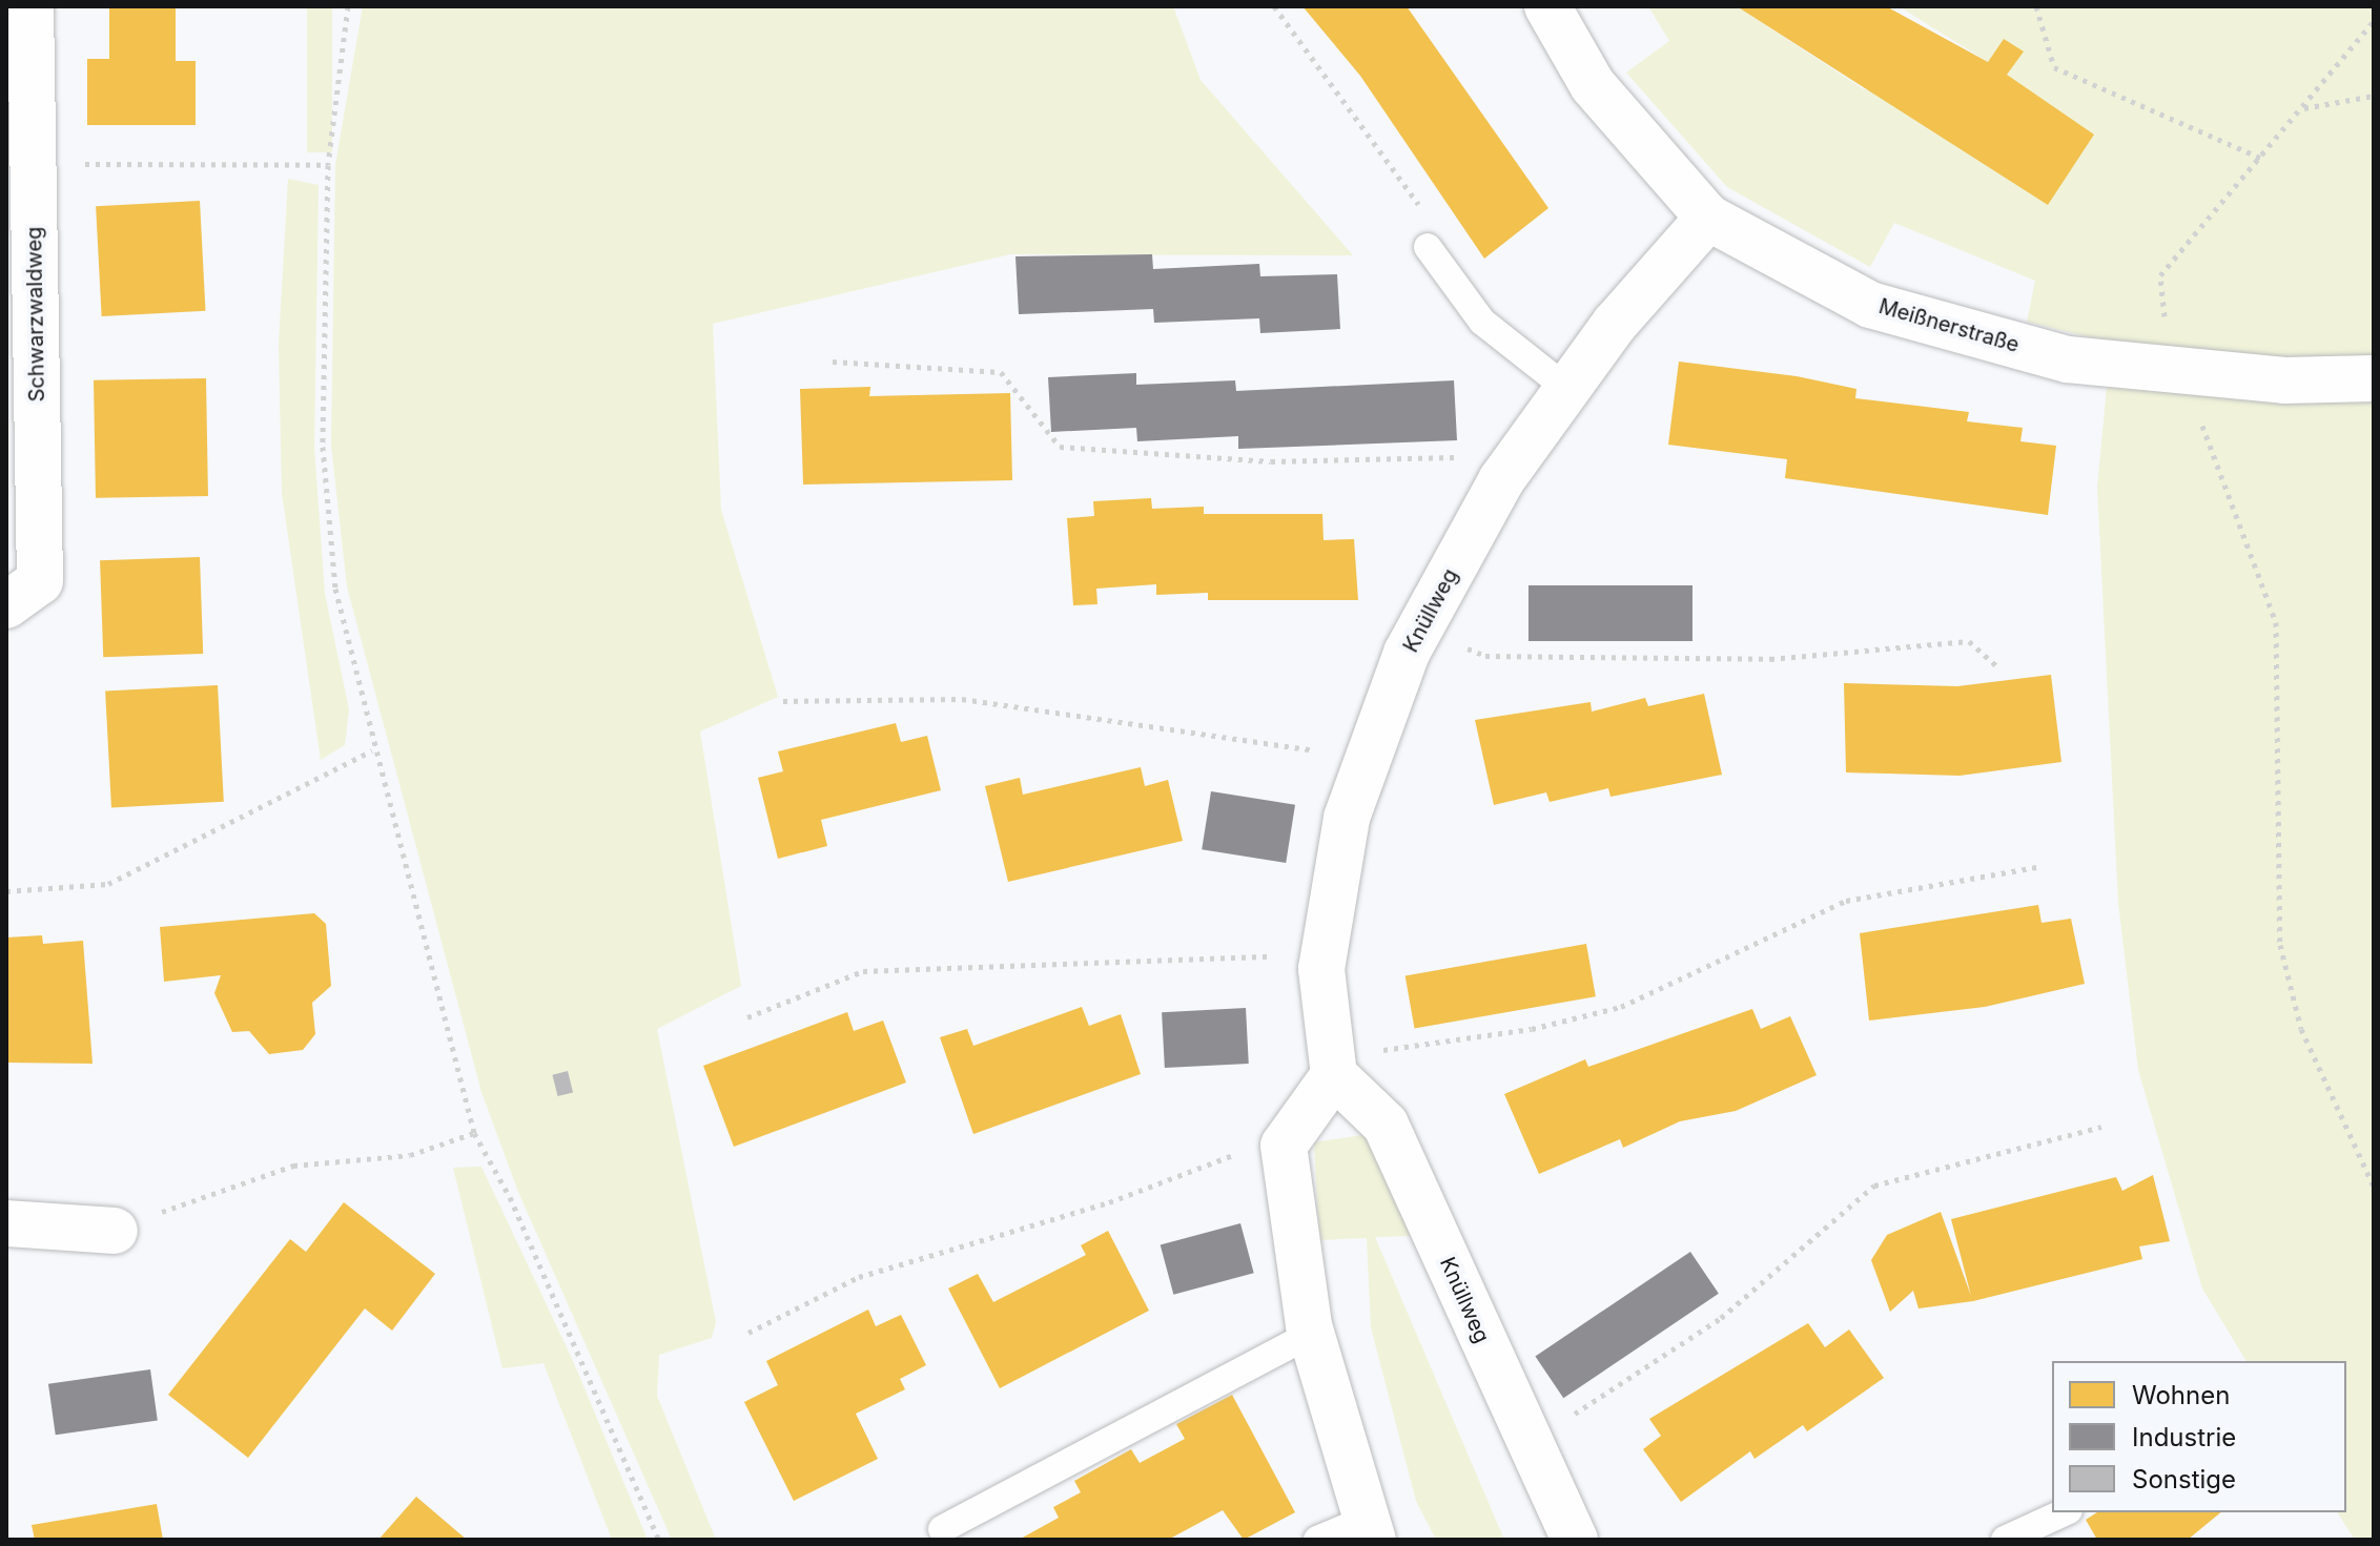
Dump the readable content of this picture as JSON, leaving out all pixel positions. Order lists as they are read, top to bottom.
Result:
{
  "streets": {
    "street": ["Schwarzwaldweg", "Meißnerstraße", "Knüllweg"]
  },
  "crossings": [
    ["Meißnerstraße", "Knüllweg"]
  ],
  "legend": ["Wohnen", "Industrie", "Sonstige"]
}
